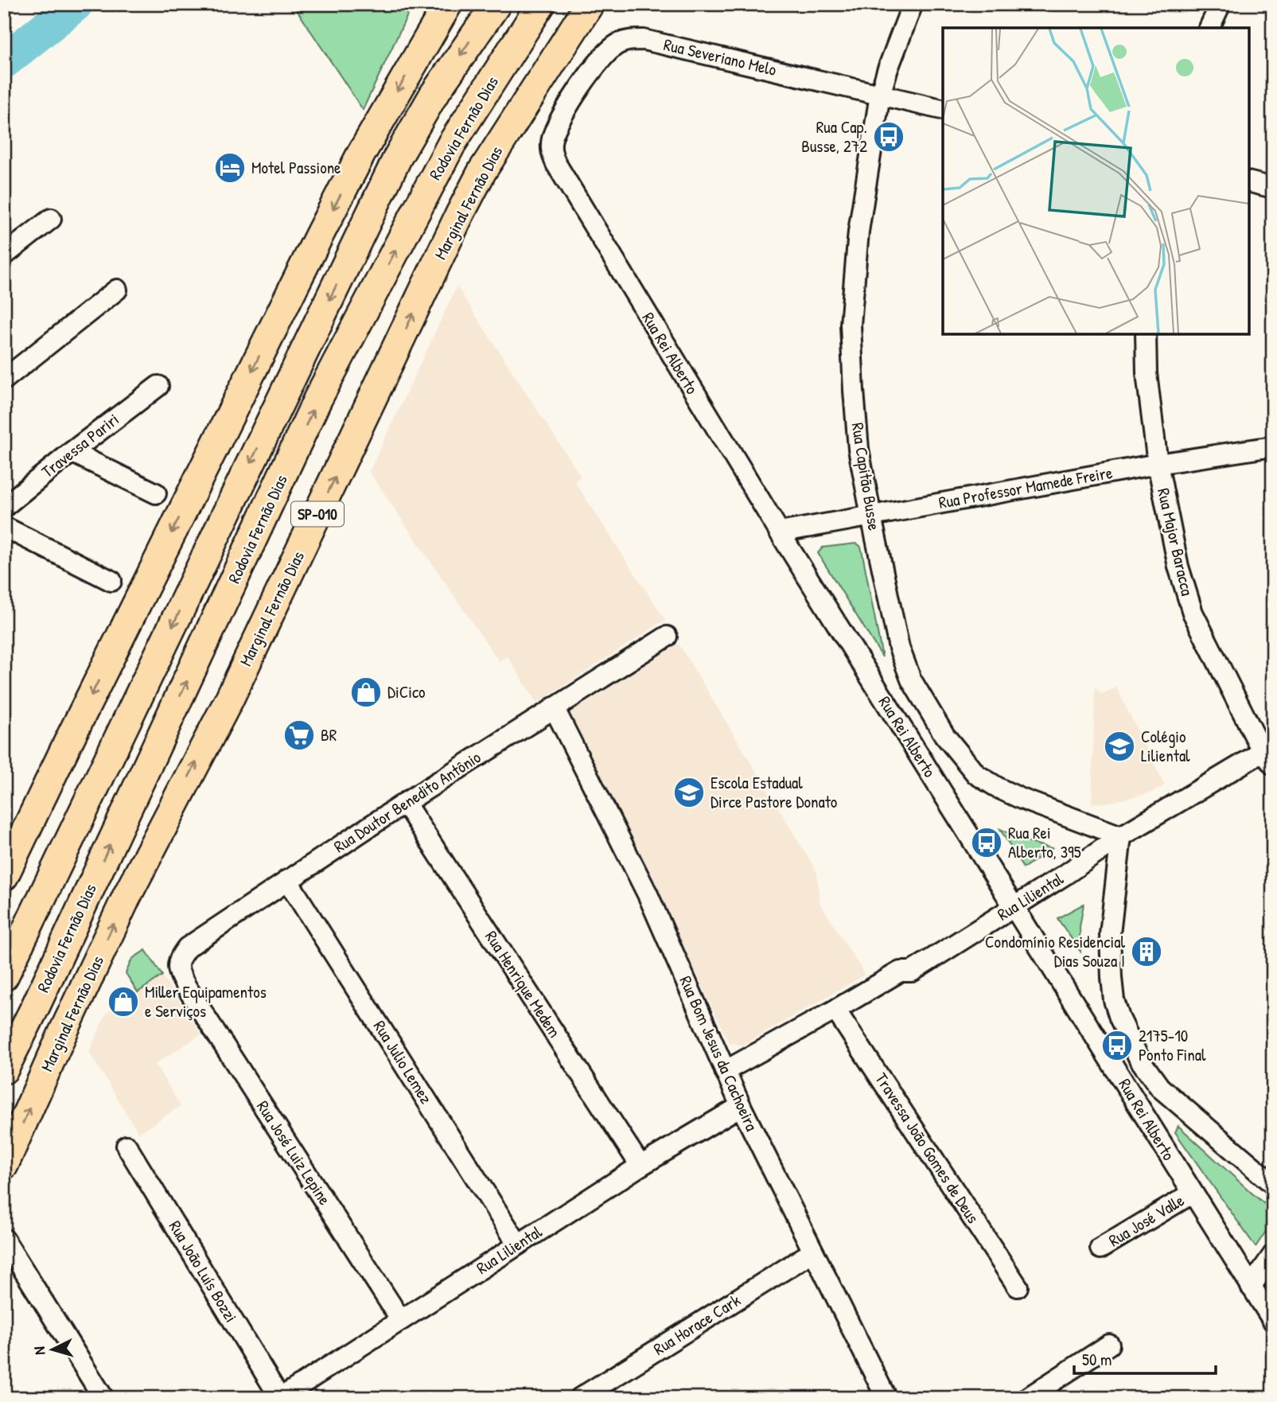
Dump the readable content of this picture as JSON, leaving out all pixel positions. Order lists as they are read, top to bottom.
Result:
{
  "streets": {
    "highway": ["Rodovia Fernão Dias", "Marginal Fernão Dias", "SP-010"],
    "street": [
      "Rua Severiano Melo",
      "Rua Rei Alberto",
      "Travessa Pariri",
      "Rua Capitão Busse",
      "Rua Professor Mamede Freire",
      "Rua Major Baracca",
      "Rua Doutor Benedito Antônio",
      "Rua Liliental",
      "Rua Henrique Medem",
      "Rua Bom Jesus da Cachoeira",
      "Rua Julio Lemez",
      "Travessa João Gomes de Deus",
      "Rua José Luiz Lepine",
      "Rua José Valle",
      "Rua João Luís Bozzi",
      "Rua Horace Cark"
    ]
  },
  "crossings": [
    ["Rua Severiano Melo", "Rua Rei Alberto"],
    ["Rua Severiano Melo", "Rua Capitão Busse"],
    ["Rua Rei Alberto", "Rua Professor Mamede Freire"],
    ["Rua Rei Alberto", "Rua Liliental"],
    ["Rua Rei Alberto", "Rua José Valle"],
    ["Rua Capitão Busse", "Rua Professor Mamede Freire"],
    ["Rua Capitão Busse", "Rua Liliental"],
    ["Rua Professor Mamede Freire", "Rua Major Baracca"],
    ["Rua Major Baracca", "Rua Liliental"],
    ["Rua Doutor Benedito Antônio", "Rua Henrique Medem"],
    ["Rua Doutor Benedito Antônio", "Rua Bom Jesus da Cachoeira"],
    ["Rua Doutor Benedito Antônio", "Rua Julio Lemez"],
    ["Rua Doutor Benedito Antônio", "Rua José Luiz Lepine"],
    ["Rua Liliental", "Rua Henrique Medem"],
    ["Rua Liliental", "Rua Bom Jesus da Cachoeira"],
    ["Rua Liliental", "Rua Julio Lemez"],
    ["Rua Liliental", "Travessa João Gomes de Deus"],
    ["Rua Liliental", "Rua José Luiz Lepine"],
    ["Rua Liliental", "Rua João Luís Bozzi"],
    ["Rua Bom Jesus da Cachoeira", "Rua Horace Cark"]
  ],
  "places": {
    "bus stop": ["Rua Cap. Busse, 272", "Rua Rei Alberto, 395", "2175-10 Ponto Final"],
    "hotel": ["Motel Passione"],
    "shop": ["DiCico", "Miller Equipamentos e Serviços"],
    "supermarket": ["BR"],
    "school or university": ["Colégio Liliental", "Escola Estadual Dirce Pastore Donato"],
    "building": ["Condomínio Residencial Dias Souza I"]
  },
  "scale_bar": "50 m",
  "north": "left"
}
